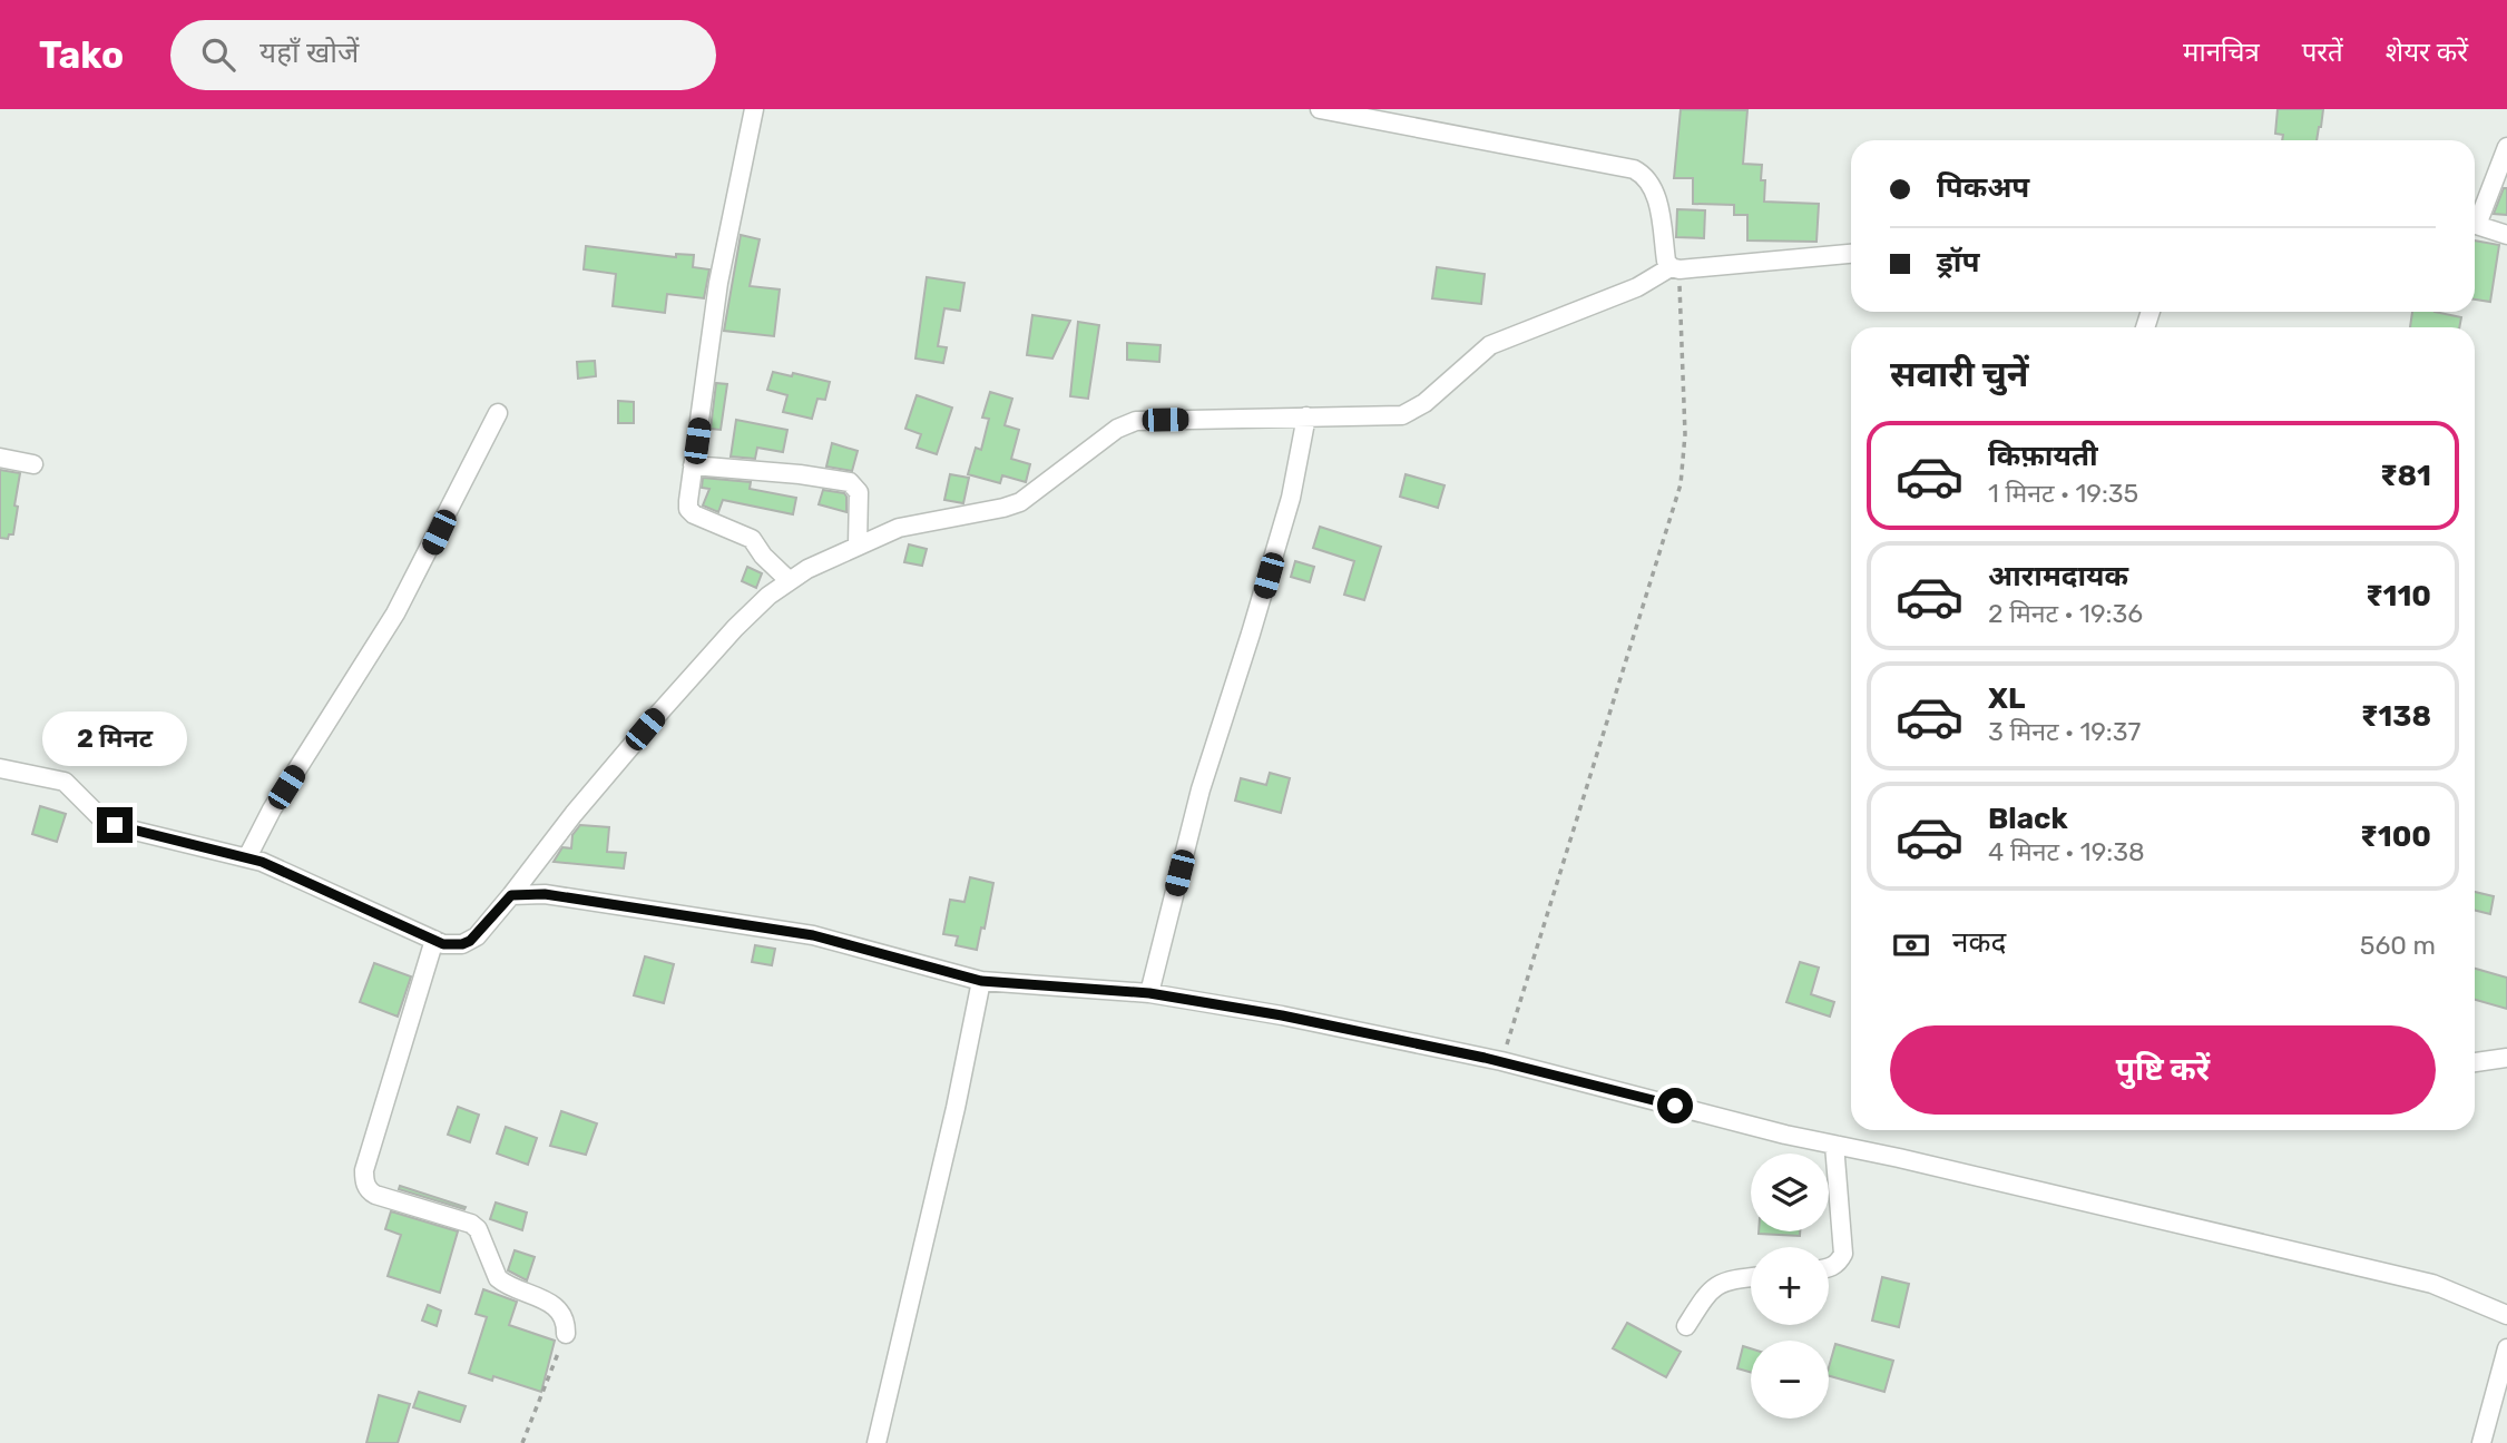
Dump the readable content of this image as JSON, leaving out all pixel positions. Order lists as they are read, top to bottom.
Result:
{
  "page": {
    "header": "Tako",
    "search": "यहाँ खोजें",
    "nav": ["मानचित्र", "परतें", "शेयर करें"],
    "banner": ["पिकअप", "ड्रॉप"],
    "heading": "सवारी चुनें",
    "list": [
      {
        "name": "किफ़ायती",
        "note": "1 मिनट · 19:35",
        "value": "₹81"
      },
      {
        "name": "आरामदायक",
        "note": "2 मिनट · 19:36",
        "value": "₹110"
      },
      {
        "name": "XL",
        "note": "3 मिनट · 19:37",
        "value": "₹138"
      },
      {
        "name": "Black",
        "note": "4 मिनट · 19:38",
        "value": "₹100"
      }
    ],
    "bubble": "2 मिनट",
    "pay": ["नकद", "560 m"],
    "buttons": "पुष्टि करें",
    "map_buttons": ["+", "−"]
  }
}
